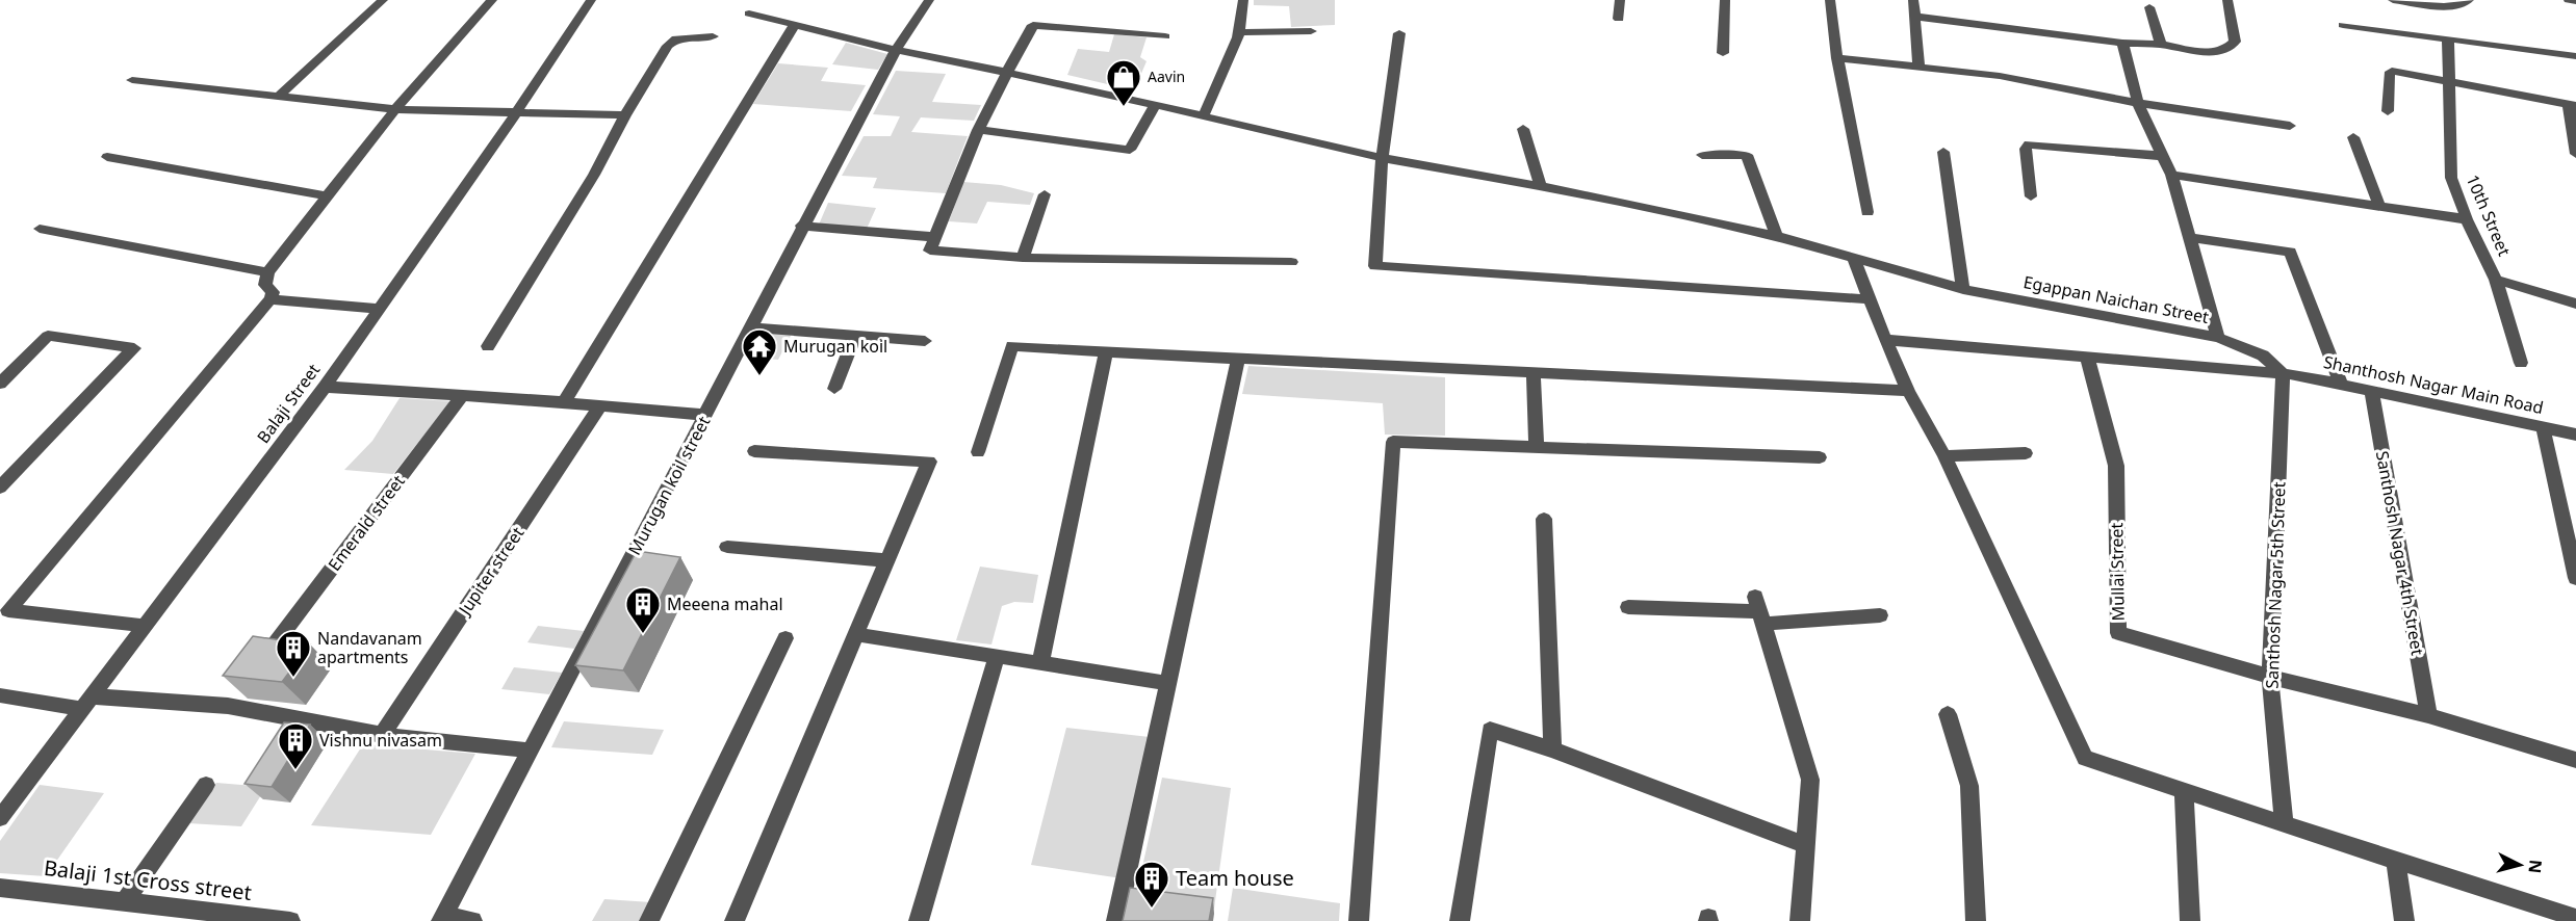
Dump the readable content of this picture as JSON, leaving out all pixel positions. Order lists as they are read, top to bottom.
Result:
{
  "streets": {
    "street": [
      "10th Street",
      "Egappan Naichan Street",
      "Shanthosh Nagar Main Road",
      "Balaji Street",
      "Murugan koil street",
      "Emerald street",
      "Santhosh Nagar 4th Street",
      "Jupiter street",
      "Mullai Street",
      "Santhosh Nagar 5th Street",
      "Balaji 1st Cross street"
    ]
  },
  "crossings": [
    ["Egappan Naichan Street", "Shanthosh Nagar Main Road"],
    ["Egappan Naichan Street", "Murugan koil street"],
    ["Egappan Naichan Street", "Santhosh Nagar 5th Street"],
    ["Shanthosh Nagar Main Road", "Santhosh Nagar 4th Street"],
    ["Shanthosh Nagar Main Road", "Mullai Street"],
    ["Shanthosh Nagar Main Road", "Santhosh Nagar 5th Street"],
    ["Mullai Street", "Santhosh Nagar 5th Street"]
  ],
  "places": {
    "shop": ["Aavin"],
    "temple": ["Murugan koil"],
    "building": [
      "Meeena mahal",
      "Nandavanam apartments",
      "Vishnu nivasam",
      "Team house"
    ]
  },
  "north": "right"
}
